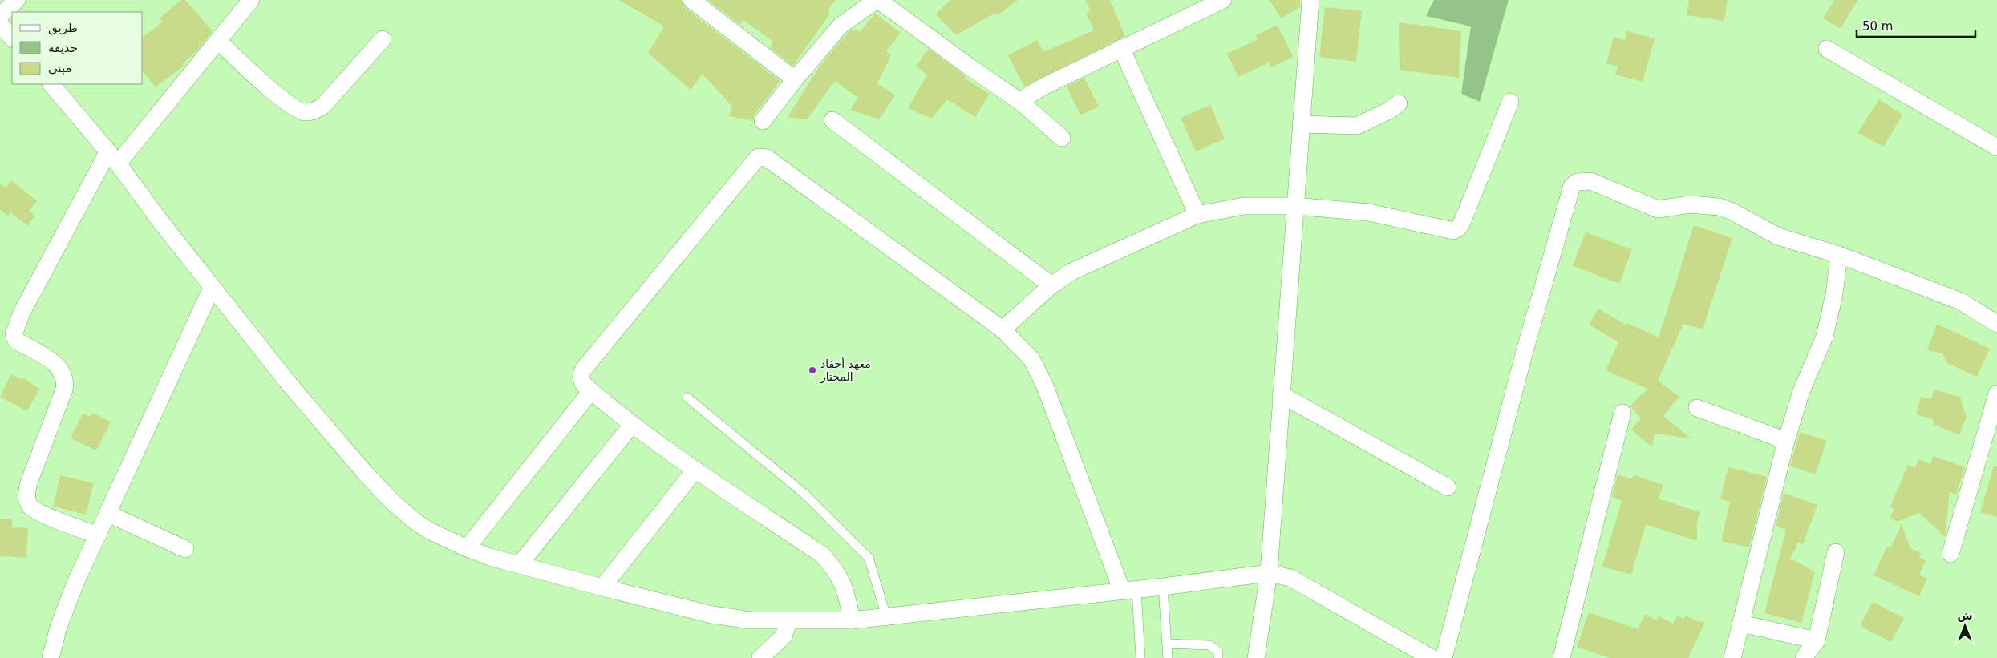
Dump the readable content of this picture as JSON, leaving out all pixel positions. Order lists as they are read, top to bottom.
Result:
{
  "places": ["معهد أحفاد المختار"],
  "legend": ["طريق", "حديقة", "مبنى"],
  "scale_bar": "50 m",
  "north": "top"
}
